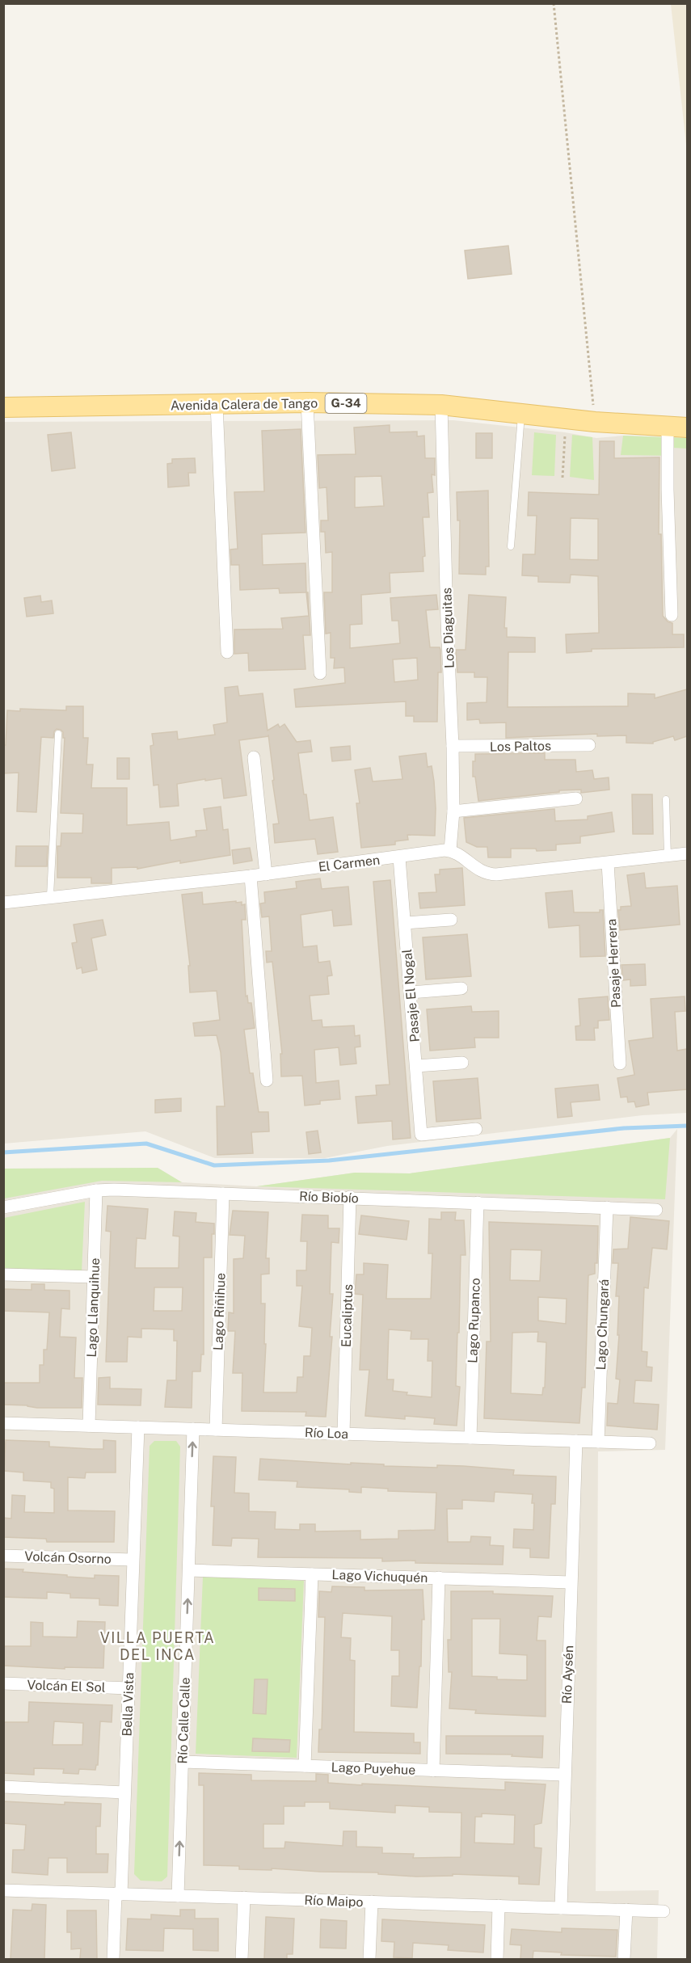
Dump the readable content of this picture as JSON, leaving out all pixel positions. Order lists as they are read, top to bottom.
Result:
{
  "streets": {
    "main road": ["G-34", "Avenida Calera de Tango"],
    "street": [
      "Los Diaguitas",
      "Los Paltos",
      "El Carmen",
      "Pasaje Herrera",
      "Pasaje El Nogal",
      "Río Biobío",
      "Lago Llanquihue",
      "Lago Riñihue",
      "Eucaliptus",
      "Lago Rupanco",
      "Lago Chungará",
      "Río Loa",
      "Volcán Osorno",
      "Lago Vichuquén",
      "Río Aysén",
      "Volcán El Sol",
      "Bella Vista",
      "Río Calle Calle",
      "Lago Puyehue",
      "Río Maipo"
    ]
  },
  "crossings": [
    ["Avenida Calera de Tango", "Los Diaguitas"],
    ["Los Diaguitas", "Los Paltos"],
    ["Los Diaguitas", "El Carmen"],
    ["El Carmen", "Pasaje El Nogal"],
    ["Río Biobío", "Lago Llanquihue"],
    ["Río Biobío", "Lago Riñihue"],
    ["Río Biobío", "Eucaliptus"],
    ["Río Biobío", "Lago Rupanco"],
    ["Río Biobío", "Lago Chungará"],
    ["Lago Llanquihue", "Río Loa"],
    ["Lago Riñihue", "Río Loa"],
    ["Eucaliptus", "Río Loa"],
    ["Lago Rupanco", "Río Loa"],
    ["Lago Chungará", "Río Loa"],
    ["Río Loa", "Río Aysén"],
    ["Río Loa", "Bella Vista"],
    ["Río Loa", "Río Calle Calle"],
    ["Volcán Osorno", "Bella Vista"],
    ["Lago Vichuquén", "Río Aysén"],
    ["Lago Vichuquén", "Río Calle Calle"],
    ["Río Aysén", "Lago Puyehue"],
    ["Río Aysén", "Río Maipo"],
    ["Volcán El Sol", "Bella Vista"],
    ["Bella Vista", "Río Maipo"],
    ["Río Calle Calle", "Lago Puyehue"],
    ["Río Calle Calle", "Río Maipo"]
  ],
  "one_way": ["Río Calle Calle"],
  "districts": ["VILLA PUERTA DEL INCA"]
}
